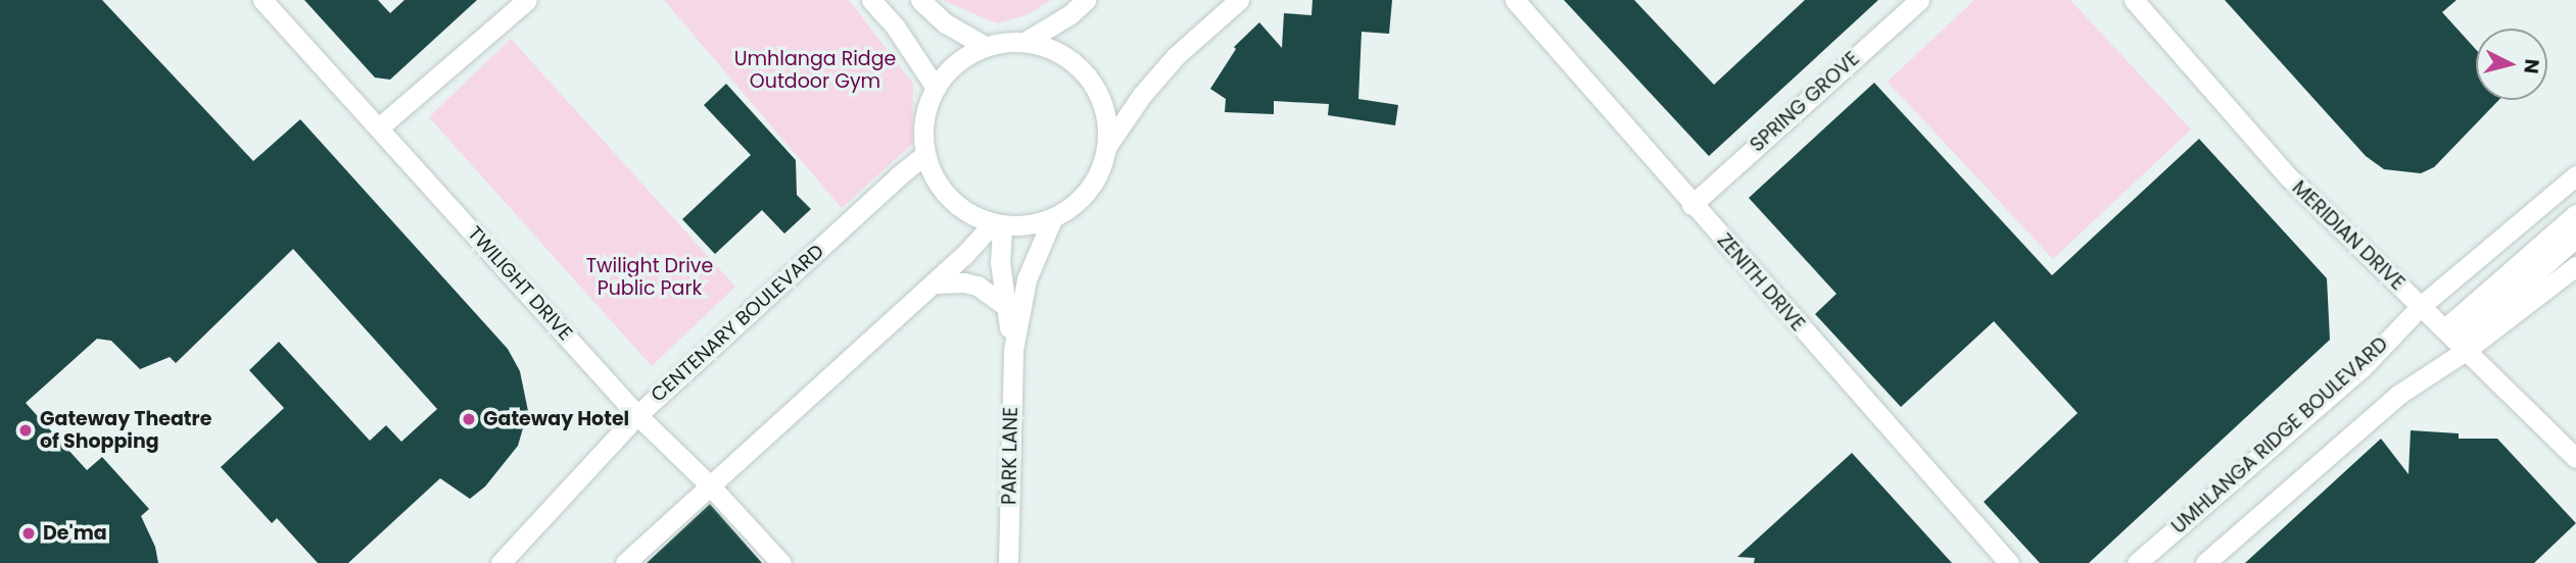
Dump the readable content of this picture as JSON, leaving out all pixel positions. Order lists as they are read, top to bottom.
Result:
{
  "streets": {
    "street": [
      "SPRING GROVE",
      "MERIDIAN DRIVE",
      "ZENITH DRIVE",
      "TWILIGHT DRIVE",
      "CENTENARY BOULEVARD",
      "UMHLANGA RIDGE BOULEVARD",
      "PARK LANE"
    ]
  },
  "crossings": [
    ["SPRING GROVE", "ZENITH DRIVE"],
    ["MERIDIAN DRIVE", "UMHLANGA RIDGE BOULEVARD"],
    ["TWILIGHT DRIVE", "CENTENARY BOULEVARD"],
    ["CENTENARY BOULEVARD", "PARK LANE"]
  ],
  "parks": ["Umhlanga Ridge Outdoor Gym", "Twilight Drive Public Park"],
  "places": ["Gateway Hotel", "Gateway Theatre of Shopping", "De'ma"],
  "north": "right"
}
